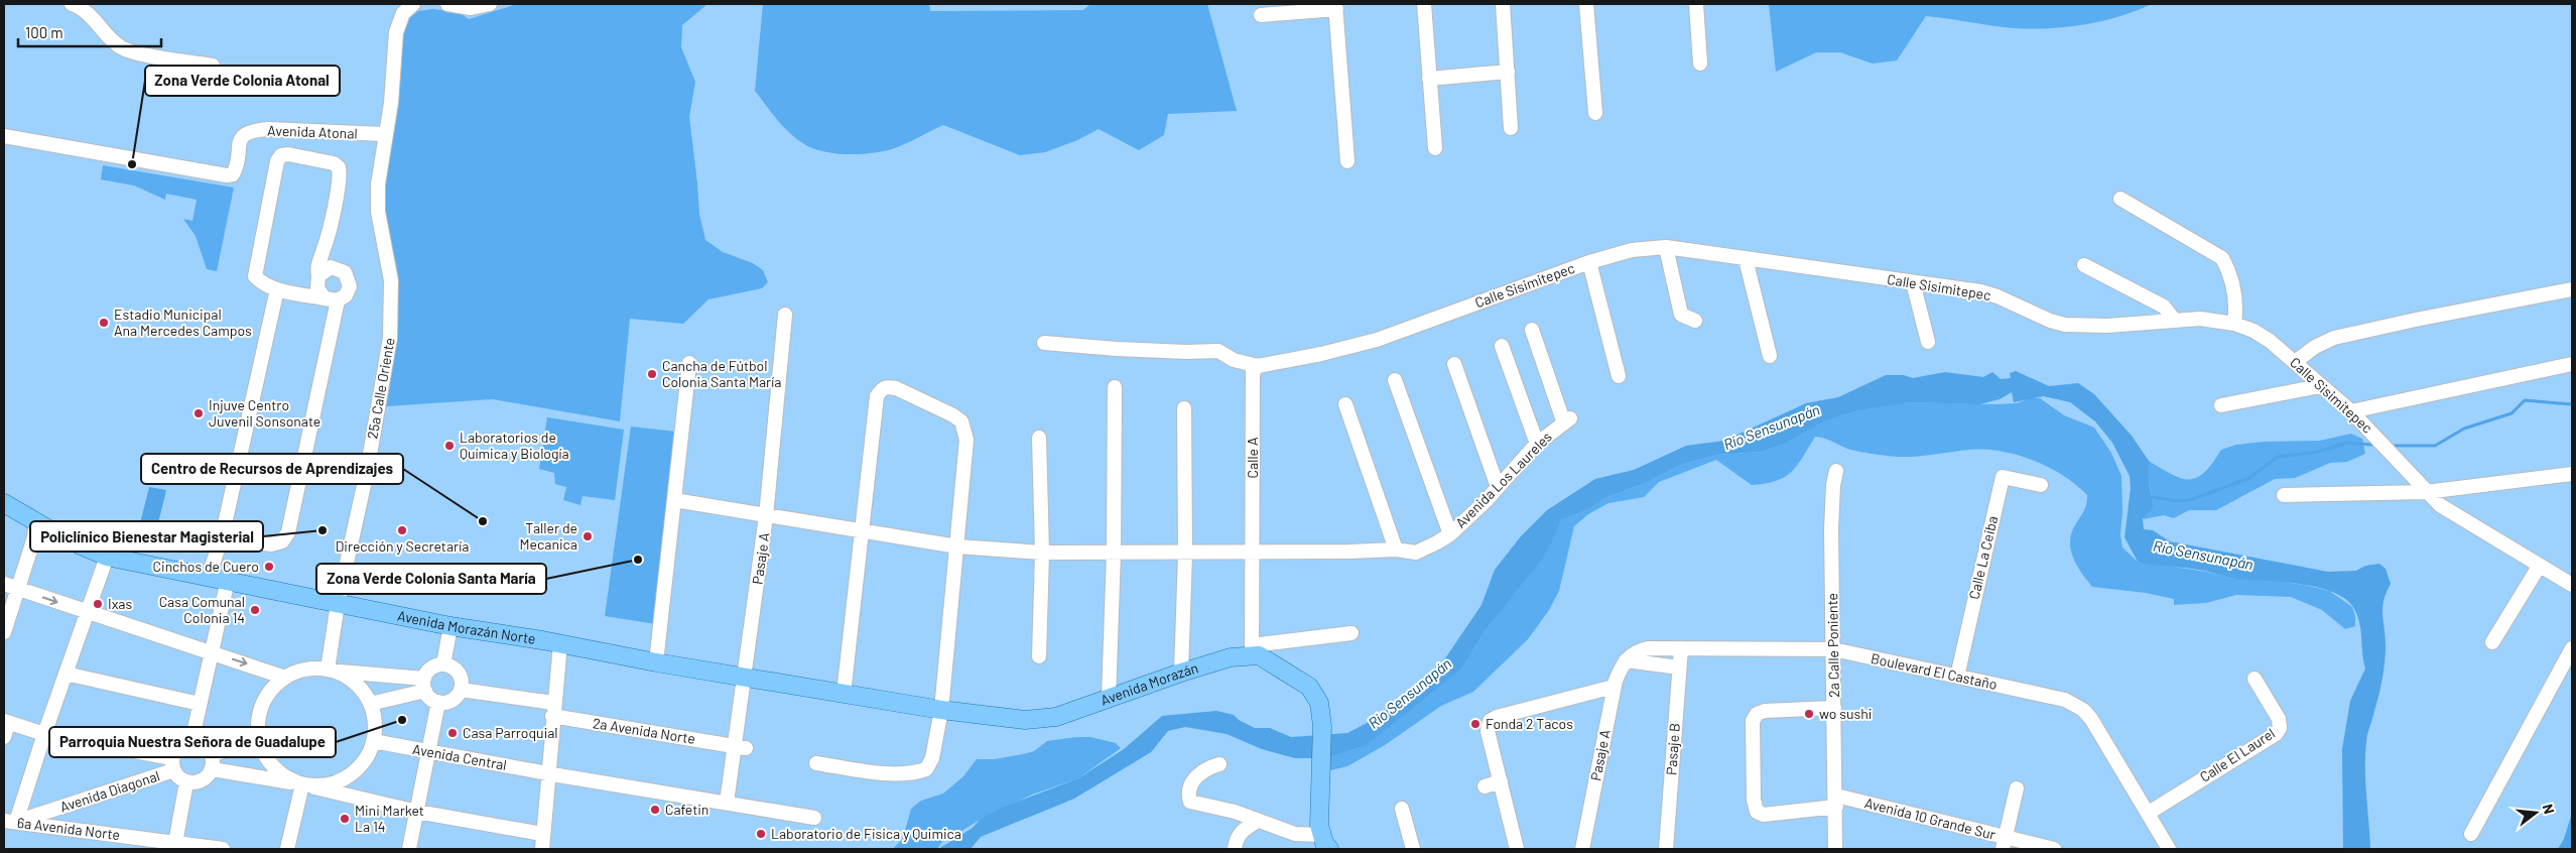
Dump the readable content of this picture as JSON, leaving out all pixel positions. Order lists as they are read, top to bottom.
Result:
{
  "streets": {
    "main road": ["Avenida Morazán Norte", "Avenida Morazán"],
    "street": [
      "Avenida Atonal",
      "Calle Sisimitepec",
      "25a Calle Oriente",
      "Calle A",
      "Avenida Los Laureles",
      "Calle La Ceiba",
      "Pasaje A",
      "2a Calle Poniente",
      "Boulevard El Castaño",
      "2a Avenida Norte",
      "Pasaje B",
      "Calle El Laurel",
      "Avenida Central",
      "Avenida Diagonal",
      "Avenida 10 Grande Sur",
      "6a Avenida Norte"
    ]
  },
  "crossings": [
    ["Avenida Atonal", "25a Calle Oriente"],
    ["Calle Sisimitepec", "Calle A"],
    ["25a Calle Oriente", "Avenida Morazán Norte"],
    ["25a Calle Oriente", "Avenida Central"],
    ["Calle A", "Avenida Los Laureles"],
    ["Calle A", "Avenida Morazán"],
    ["Avenida Los Laureles", "Pasaje A"],
    ["Calle La Ceiba", "Boulevard El Castaño"],
    ["Pasaje A", "Avenida Morazán Norte"],
    ["Pasaje A", "Boulevard El Castaño"],
    ["Pasaje A", "2a Avenida Norte"],
    ["Pasaje A", "Avenida Central"],
    ["Avenida Morazán Norte", "Avenida Morazán"],
    ["2a Calle Poniente", "Boulevard El Castaño"],
    ["2a Calle Poniente", "Avenida 10 Grande Sur"],
    ["Boulevard El Castaño", "Pasaje B"],
    ["Boulevard El Castaño", "Calle El Laurel"],
    ["Avenida Diagonal", "6a Avenida Norte"]
  ],
  "water": ["Río Sensunapán"],
  "places": [
    "Zona Verde Colonia Atonal",
    "Estadio Municipal Ana Mercedes Campos",
    "Cancha de Fútbol Colonia Santa María",
    "Injuve Centro Juvenil Sonsonate",
    "Laboratorios de Química y Biología",
    "Centro de Recursos de Aprendizajes",
    "Policlínico Bienestar Magisterial",
    "Dirección y Secretaría",
    "Taller de Mecanica",
    "Zona Verde Colonia Santa María",
    "Cinchos de Cuero",
    "Ixas",
    "Casa Comunal Colonia 14",
    "wo sushi",
    "Parroquia Nuestra Señora de Guadalupe",
    "Fonda 2 Tacos",
    "Casa Parroquial",
    "Cafetin",
    "Mini Market La 14",
    "Laboratorio de Fisica y Quimica"
  ],
  "scale_bar": "100 m",
  "north": "right"
}
